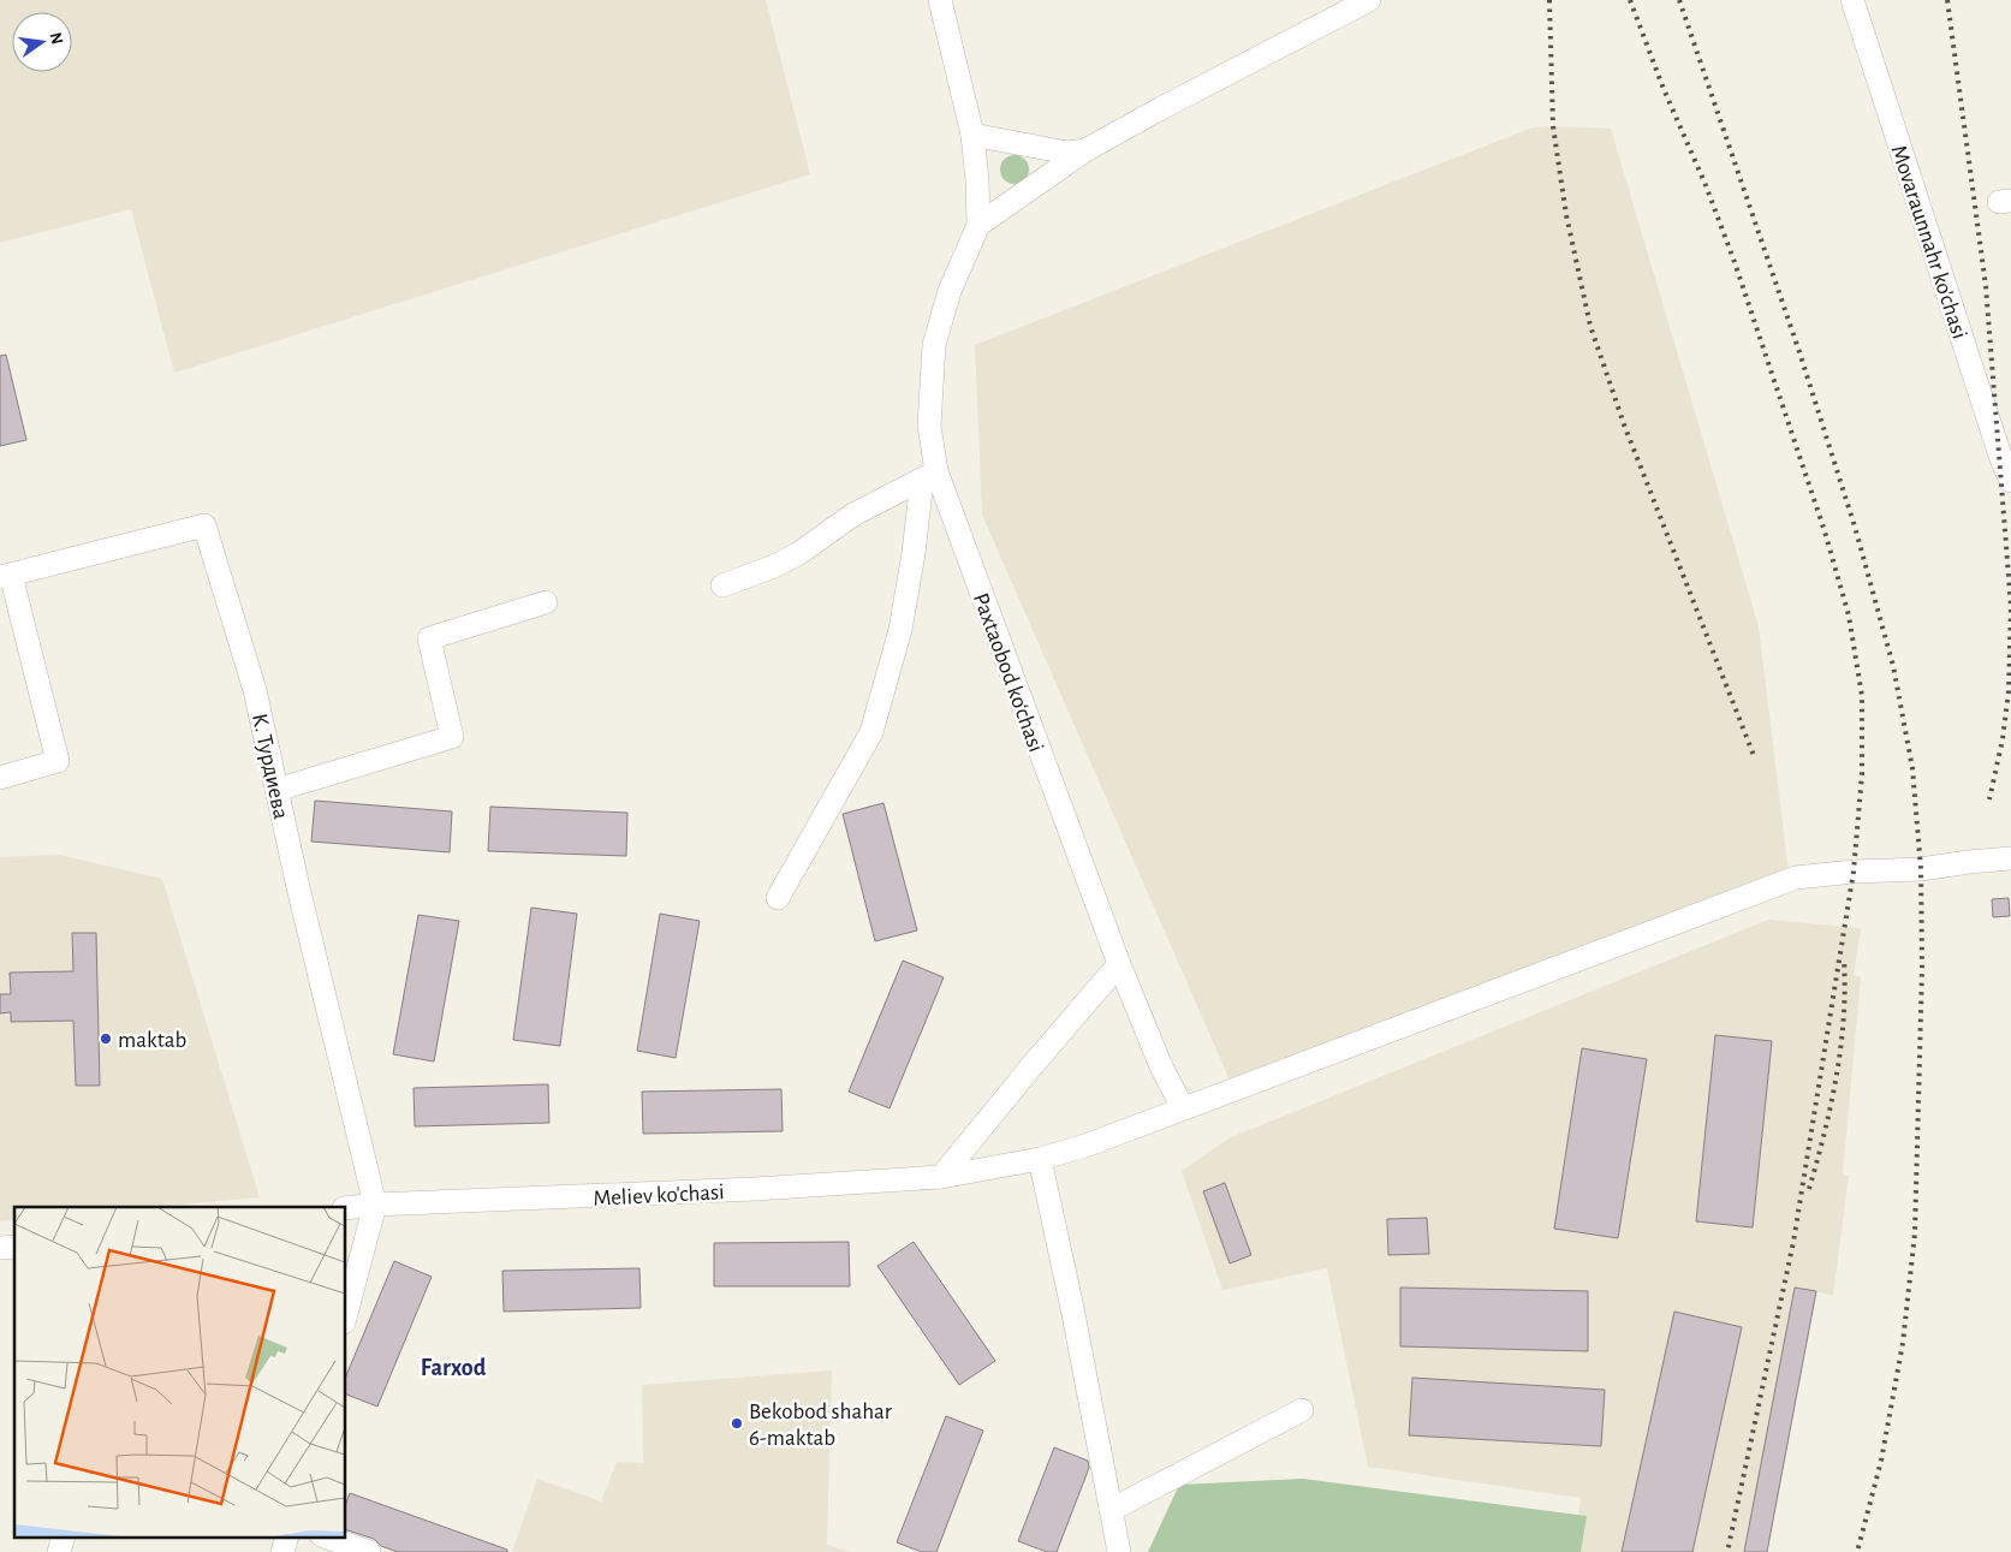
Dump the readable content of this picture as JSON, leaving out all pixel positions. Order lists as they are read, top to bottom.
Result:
{
  "streets": {
    "street": [
      "Movaraunnahr ko'chasi",
      "Paxtaobod ko‘chasi",
      "К. Турдиева",
      "Meliev ko'chasi"
    ]
  },
  "crossings": [
    ["Paxtaobod ko‘chasi", "Meliev ko'chasi"],
    ["К. Турдиева", "Meliev ko'chasi"]
  ],
  "districts": ["Farxod"],
  "places": ["maktab", "Bekobod shahar 6-maktab"],
  "north": "right"
}
